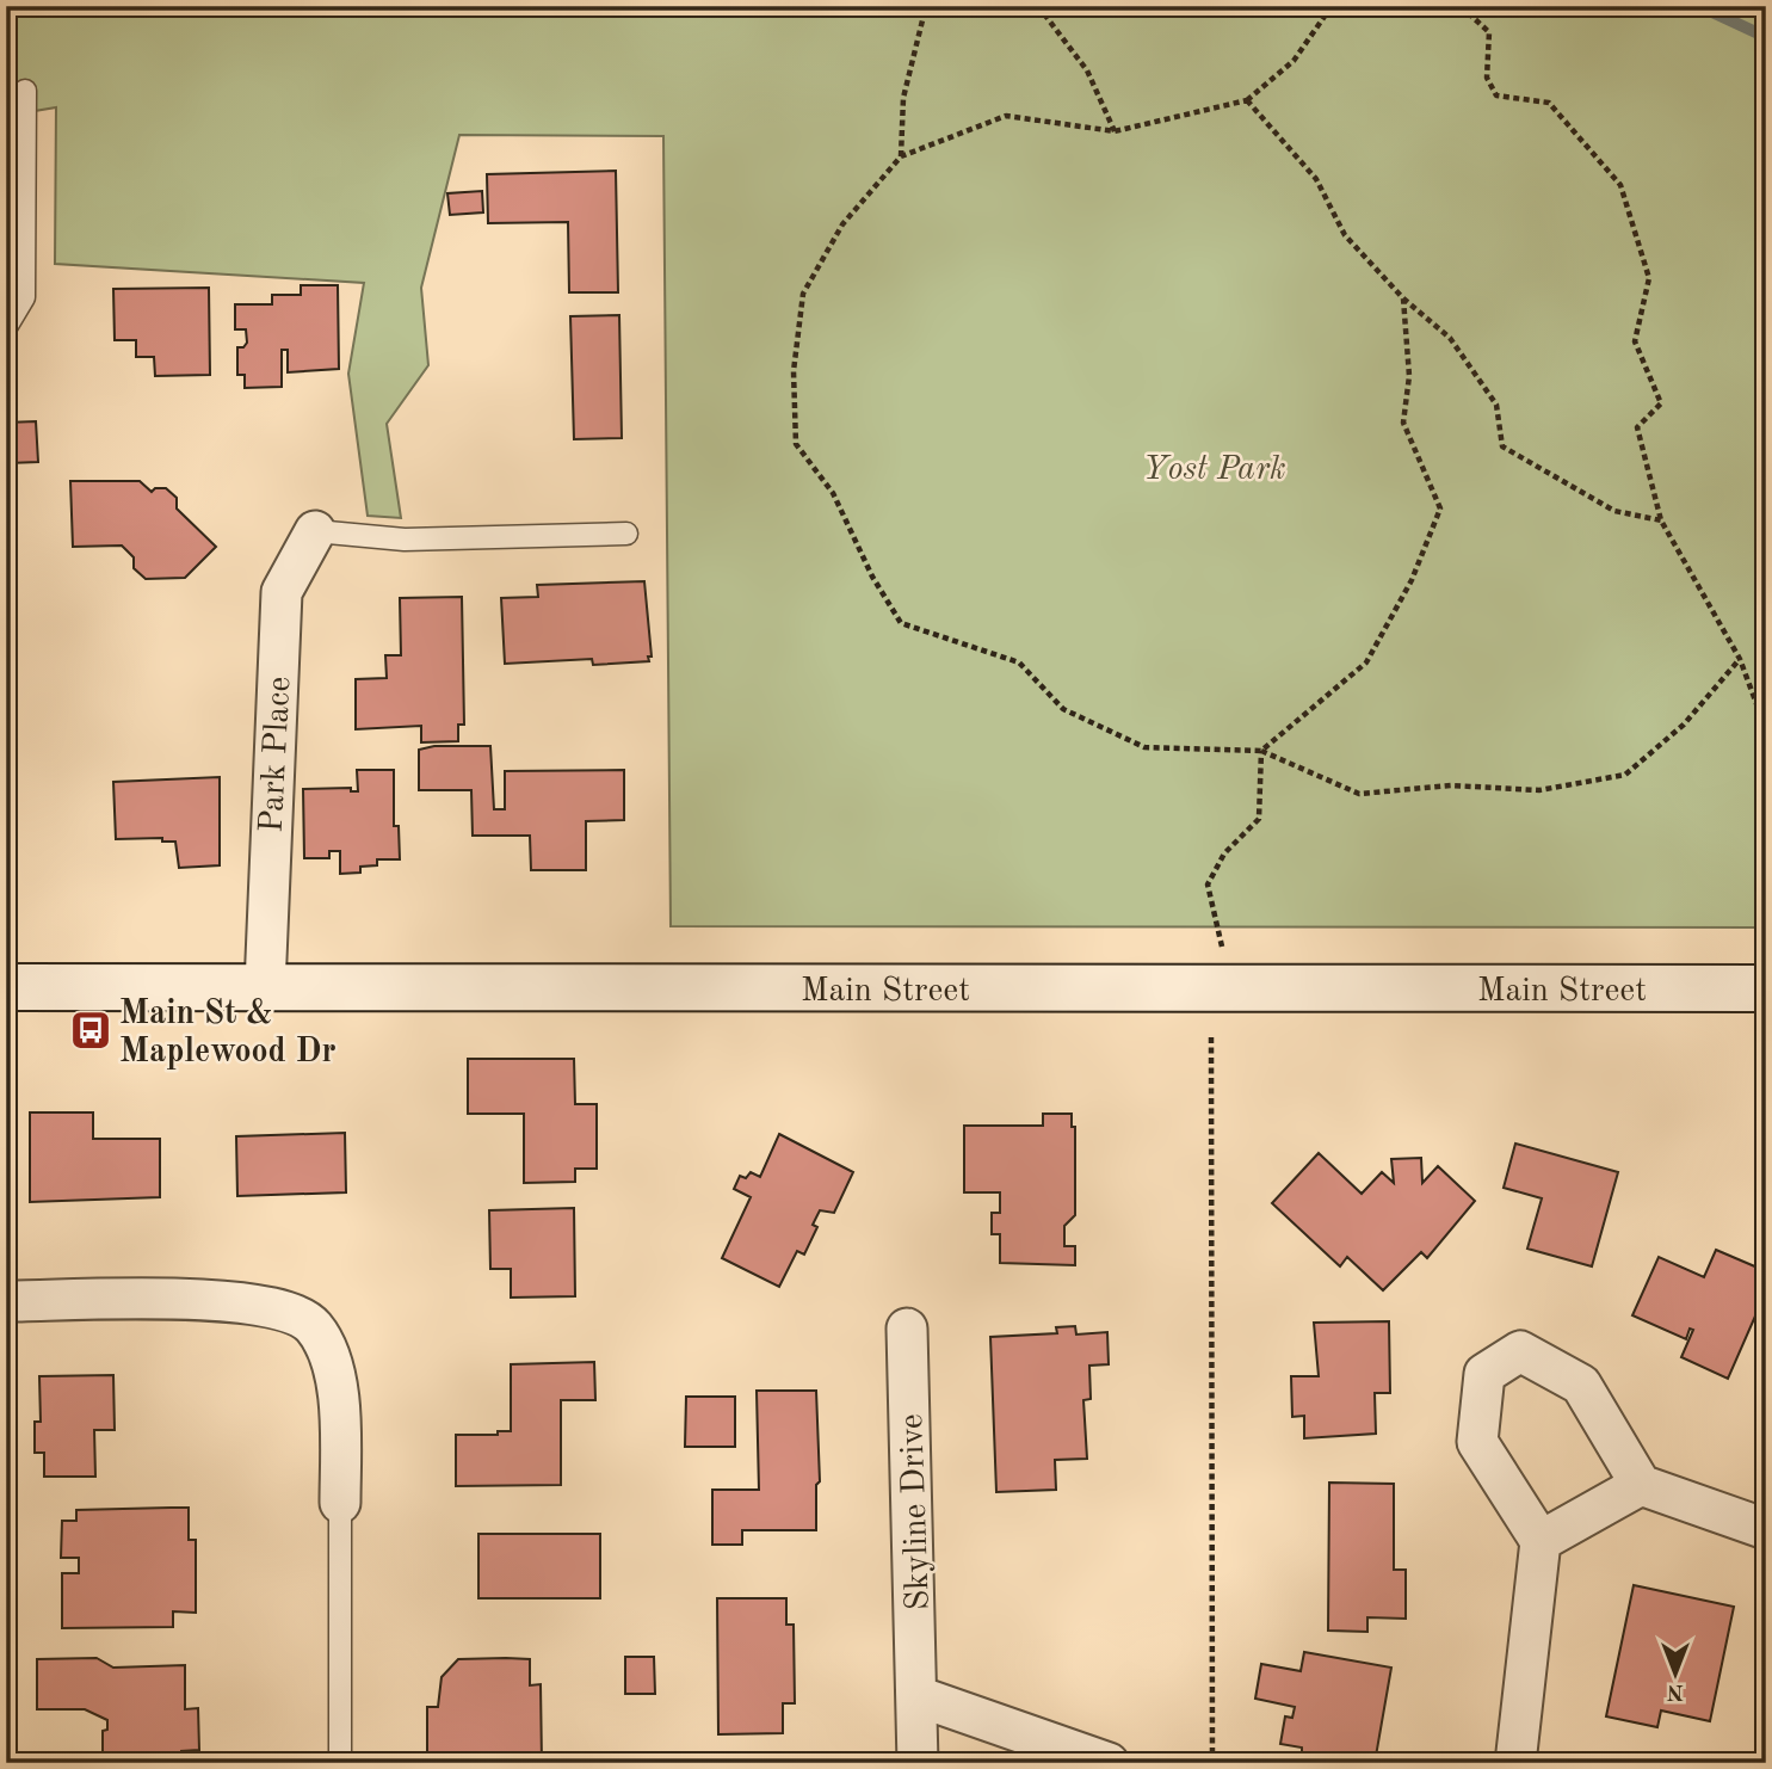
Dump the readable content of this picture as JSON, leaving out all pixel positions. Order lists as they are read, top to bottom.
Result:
{
  "streets": {
    "main road": ["Main Street"],
    "street": ["Park Place", "Skyline Drive"]
  },
  "crossings": [
    ["Park Place", "Main Street"]
  ],
  "parks": ["Yost Park"],
  "places": {
    "bus stop": ["Main St & Maplewood Dr"]
  },
  "north": "bottom"
}
